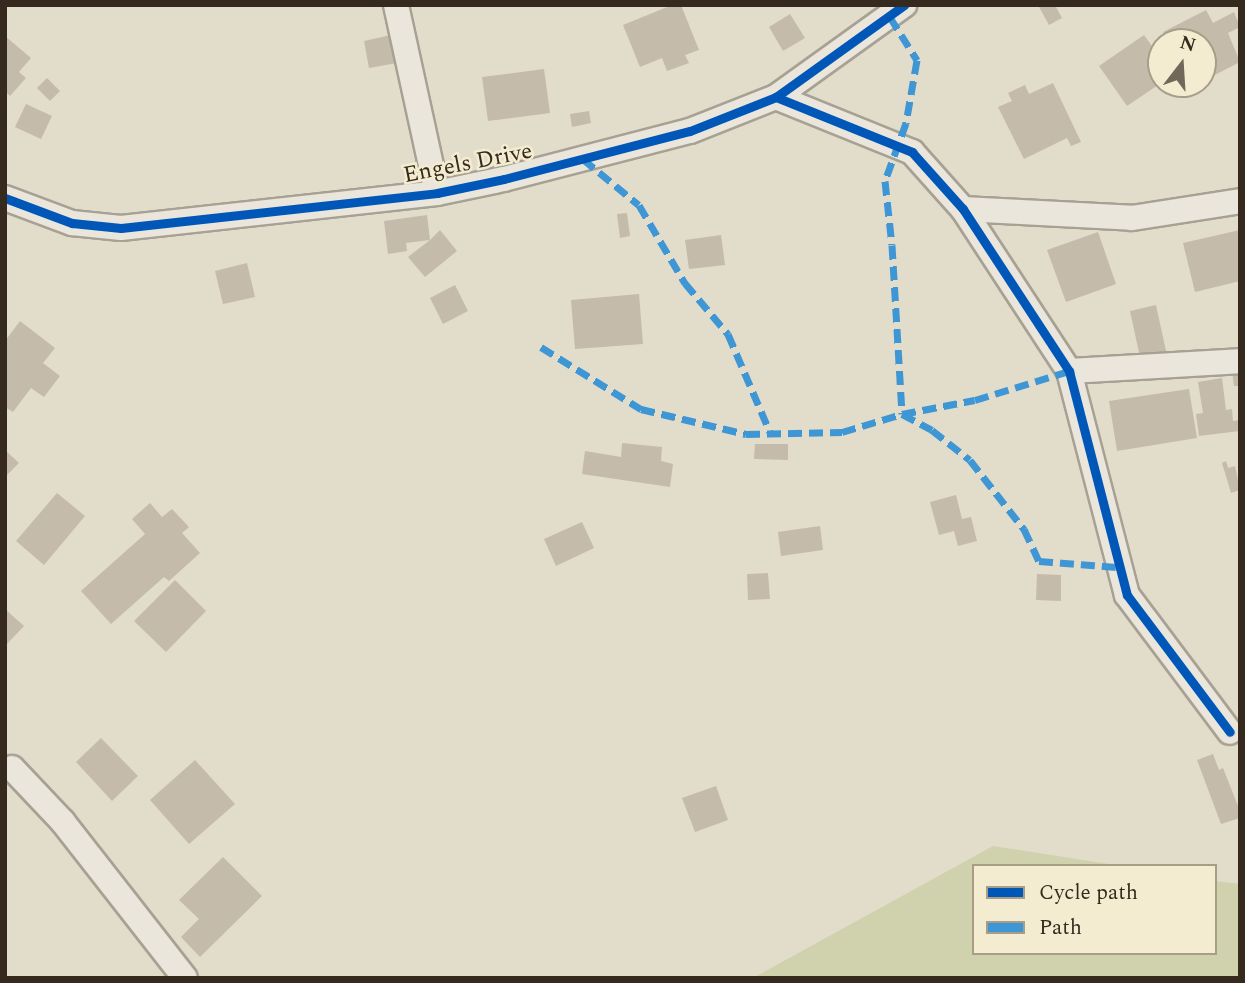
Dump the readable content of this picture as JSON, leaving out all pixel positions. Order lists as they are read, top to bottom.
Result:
{
  "streets": {
    "street": ["Engels Drive"]
  },
  "legend": ["Cycle path", "Path"],
  "north": "top"
}
